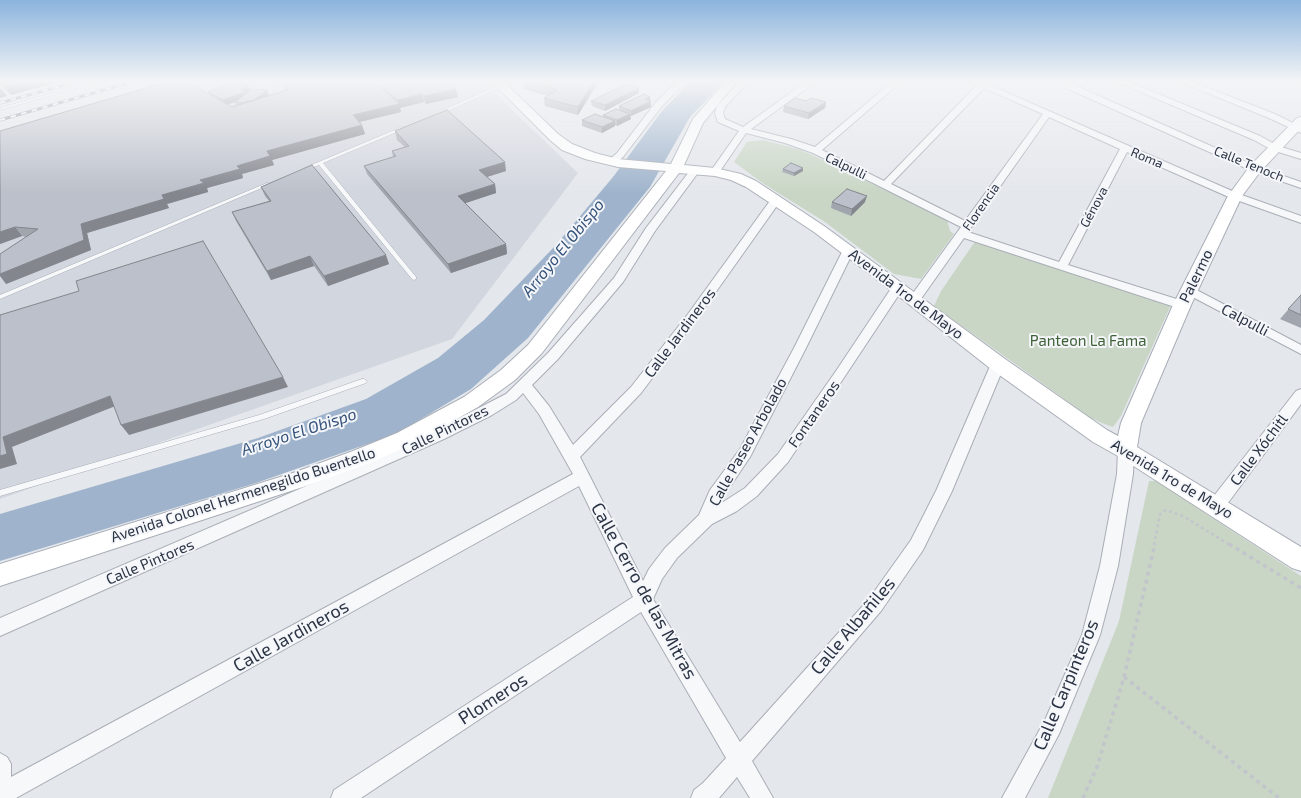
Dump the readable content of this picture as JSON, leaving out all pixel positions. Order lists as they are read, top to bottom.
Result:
{
  "streets": {
    "street": [
      "Roma",
      "Calle Tenoch",
      "Calpulli",
      "Florencia",
      "Génova",
      "Palermo",
      "Avenida 1ro de Mayo",
      "Calle Jardineros",
      "Fontaneros",
      "Calle Pintores",
      "Calle Paseo Arbolado",
      "Calle Xóchitl",
      "Avenida Colonel Hermenegildo Buentello",
      "Calle Cerro de las Mitras",
      "Calle Albañiles",
      "Calle Carpinteros",
      "Plomeros"
    ]
  },
  "crossings": [
    ["Roma", "Génova"],
    ["Roma", "Palermo"],
    ["Calle Tenoch", "Palermo"],
    ["Calpulli", "Florencia"],
    ["Calpulli", "Génova"],
    ["Calpulli", "Palermo"],
    ["Florencia", "Avenida 1ro de Mayo"],
    ["Palermo", "Avenida 1ro de Mayo"],
    ["Palermo", "Calle Carpinteros"],
    ["Avenida 1ro de Mayo", "Calle Jardineros"],
    ["Avenida 1ro de Mayo", "Fontaneros"],
    ["Avenida 1ro de Mayo", "Calle Pintores"],
    ["Avenida 1ro de Mayo", "Calle Paseo Arbolado"],
    ["Avenida 1ro de Mayo", "Calle Xóchitl"],
    ["Avenida 1ro de Mayo", "Avenida Colonel Hermenegildo Buentello"],
    ["Avenida 1ro de Mayo", "Calle Albañiles"],
    ["Avenida 1ro de Mayo", "Calle Carpinteros"],
    ["Calle Jardineros", "Calle Cerro de las Mitras"],
    ["Fontaneros", "Calle Paseo Arbolado"],
    ["Calle Pintores", "Avenida Colonel Hermenegildo Buentello"],
    ["Calle Pintores", "Calle Cerro de las Mitras"],
    ["Calle Paseo Arbolado", "Calle Cerro de las Mitras"],
    ["Calle Paseo Arbolado", "Plomeros"],
    ["Calle Cerro de las Mitras", "Calle Albañiles"],
    ["Calle Cerro de las Mitras", "Plomeros"]
  ],
  "water": ["Arroyo El Obispo"],
  "parks": ["Panteon La Fama"]
}
